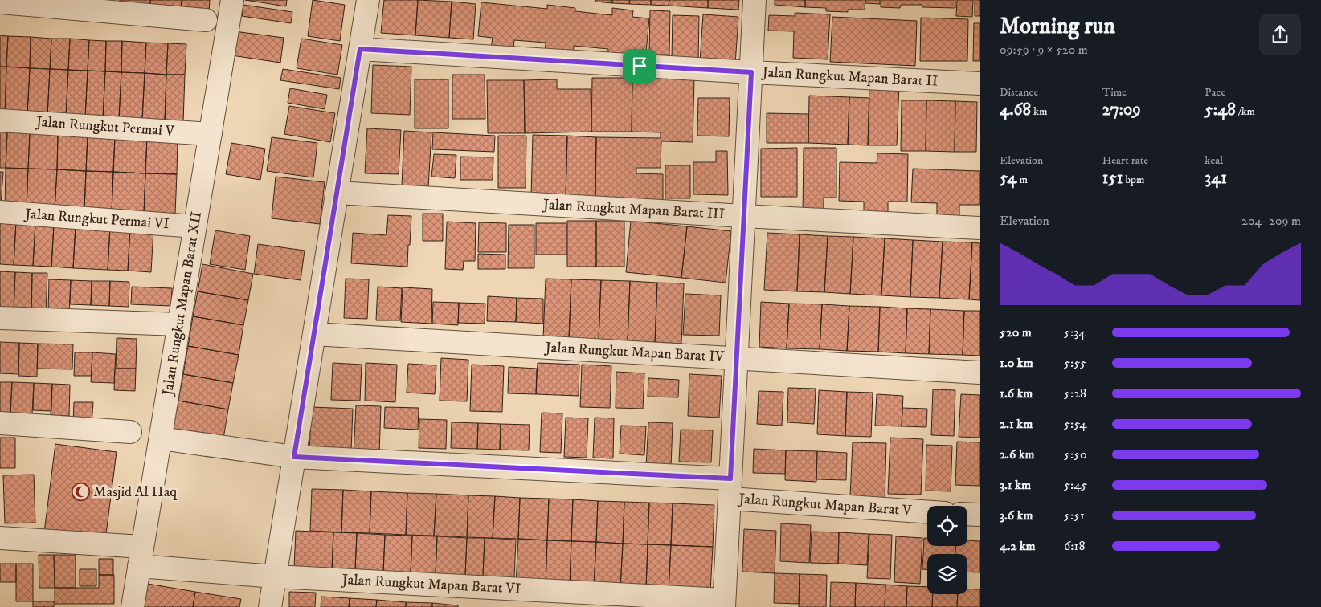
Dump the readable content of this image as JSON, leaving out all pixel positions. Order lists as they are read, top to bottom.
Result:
{
  "streets": {
    "street": [
      "Jalan Rungkut Mapan Barat II",
      "Jalan Rungkut Permai V",
      "Jalan Rungkut Mapan Barat III",
      "Jalan Rungkut Permai VI",
      "Jalan Rungkut Mapan Barat XII",
      "Jalan Rungkut Mapan Barat IV",
      "Jalan Rungkut Mapan Barat V",
      "Jalan Rungkut Mapan Barat VI"
    ]
  },
  "crossings": [
    ["Jalan Rungkut Permai V", "Jalan Rungkut Mapan Barat XII"],
    ["Jalan Rungkut Permai VI", "Jalan Rungkut Mapan Barat XII"],
    ["Jalan Rungkut Mapan Barat XII", "Jalan Rungkut Mapan Barat V"],
    ["Jalan Rungkut Mapan Barat XII", "Jalan Rungkut Mapan Barat VI"]
  ],
  "places": {
    "mosque": ["Masjid Al Haq"]
  },
  "page": {
    "heading": ["Morning run", "09:59 · 9 × 520 m"],
    "stats": [
      ["Distance", "4.68 km"],
      ["Time", "27:09"],
      ["Pace", "5:48 /km"],
      ["Elevation", "54 m"],
      ["Heart rate", "151 bpm"],
      ["kcal", "341"]
    ],
    "chart": ["Elevation", "204–209 m"],
    "list": [
      {
        "name": "520 m",
        "note": "5:34"
      },
      {
        "name": "1.0 km",
        "note": "5:55"
      },
      {
        "name": "1.6 km",
        "note": "5:28"
      },
      {
        "name": "2.1 km",
        "note": "5:54"
      },
      {
        "name": "2.6 km",
        "note": "5:50"
      },
      {
        "name": "3.1 km",
        "note": "5:45"
      },
      {
        "name": "3.6 km",
        "note": "5:51"
      },
      {
        "name": "4.2 km",
        "note": "6:18"
      }
    ]
  }
}
